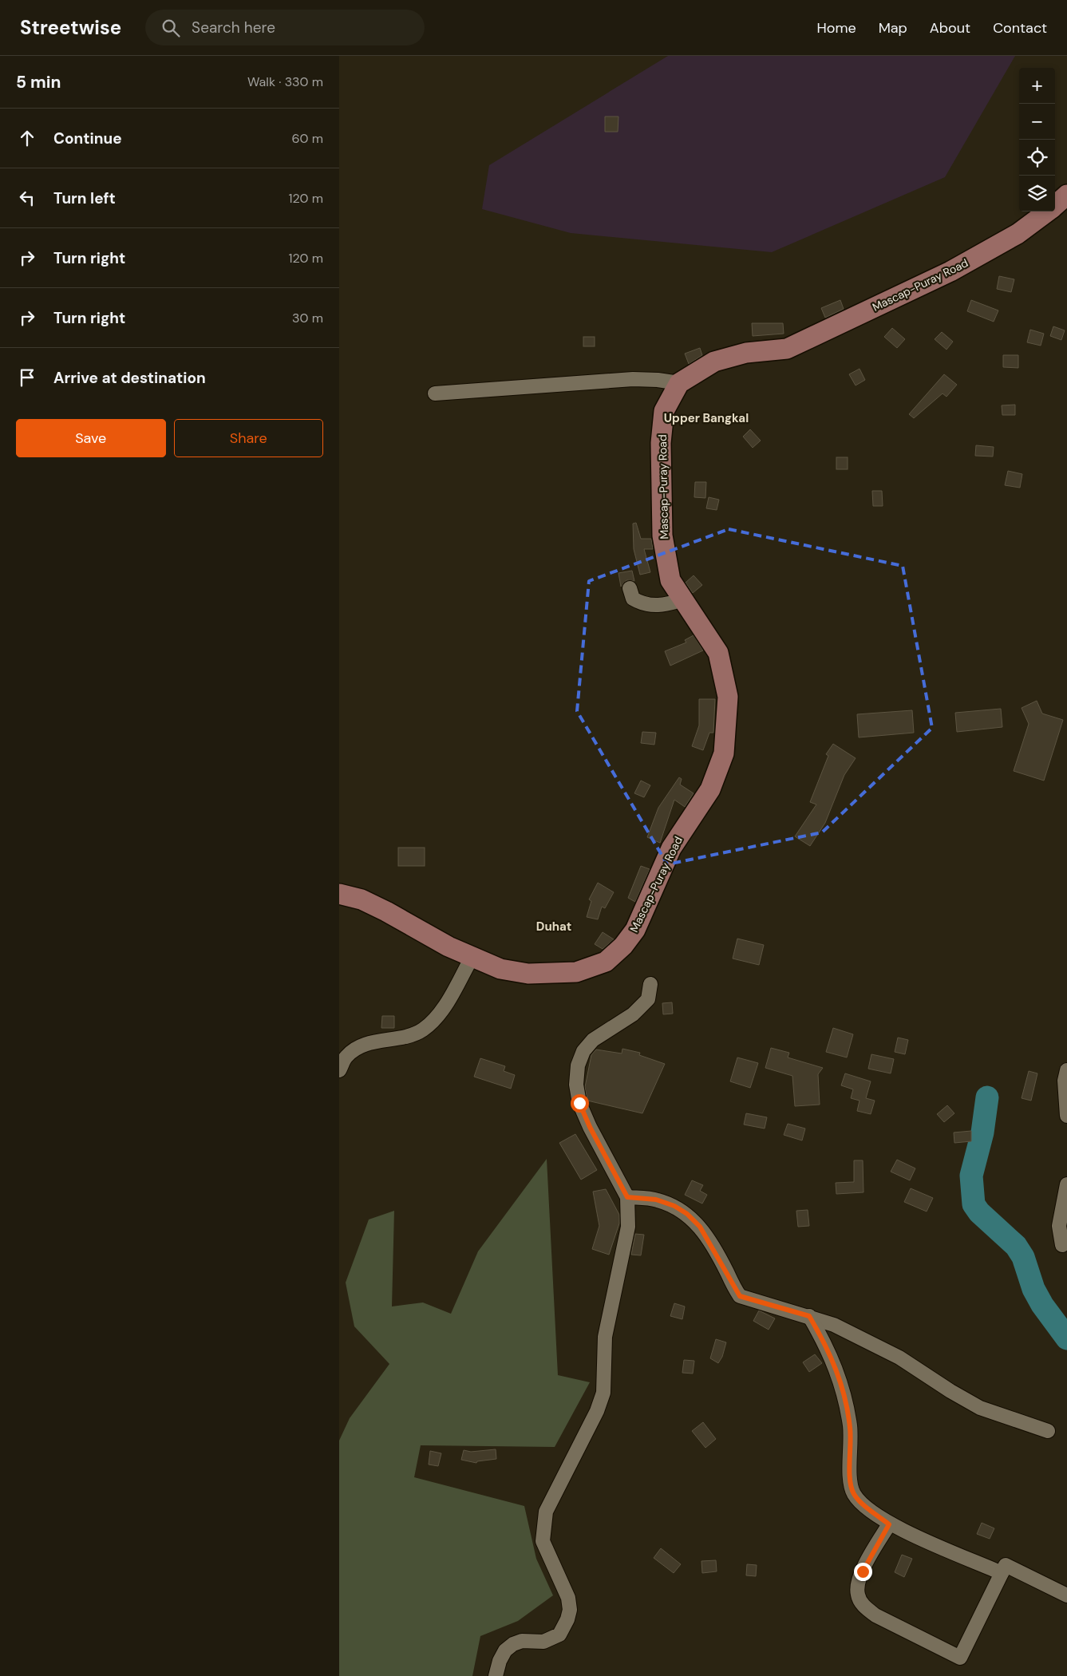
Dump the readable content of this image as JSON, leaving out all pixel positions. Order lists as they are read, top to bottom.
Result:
{
  "streets": {
    "street": ["Mascap-Puray Road"]
  },
  "districts": ["Upper Bangkal", "Duhat"],
  "page": {
    "header": "Streetwise",
    "search": "Search here",
    "nav": [
      "Home",
      "Map",
      "About",
      "Contact"
    ],
    "heading": ["5 min", "Walk · 330 m"],
    "map_buttons": ["+", "−"],
    "list": [
      ["Continue", "60 m"],
      ["Turn left", "120 m"],
      ["Turn right", "120 m"],
      ["Turn right", "30 m"],
      "Arrive at destination"
    ],
    "buttons": ["Save", "Share"]
  }
}
